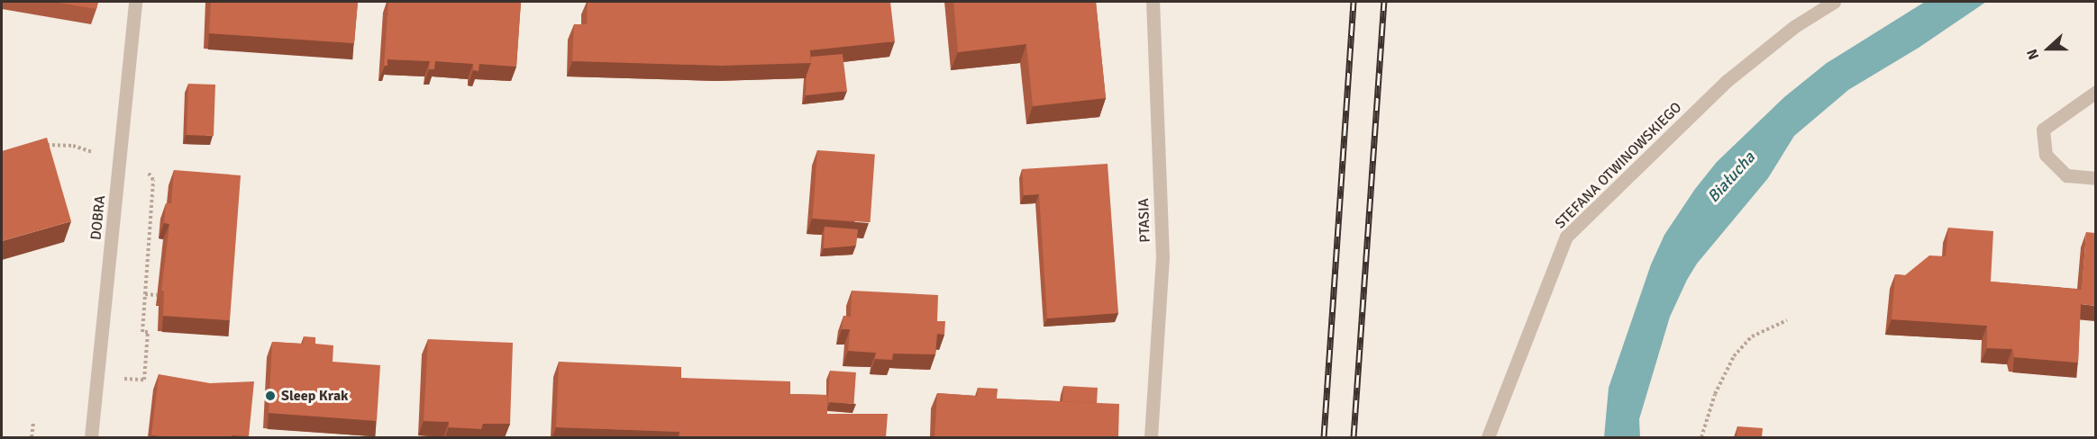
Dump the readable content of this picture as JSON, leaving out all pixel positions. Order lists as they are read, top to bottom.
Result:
{
  "streets": {
    "street": ["STEFANA OTWINOWSKIEGO", "DOBRA", "PTASIA"]
  },
  "water": ["Białucha"],
  "places": ["Sleep Krak"],
  "north": "left"
}
